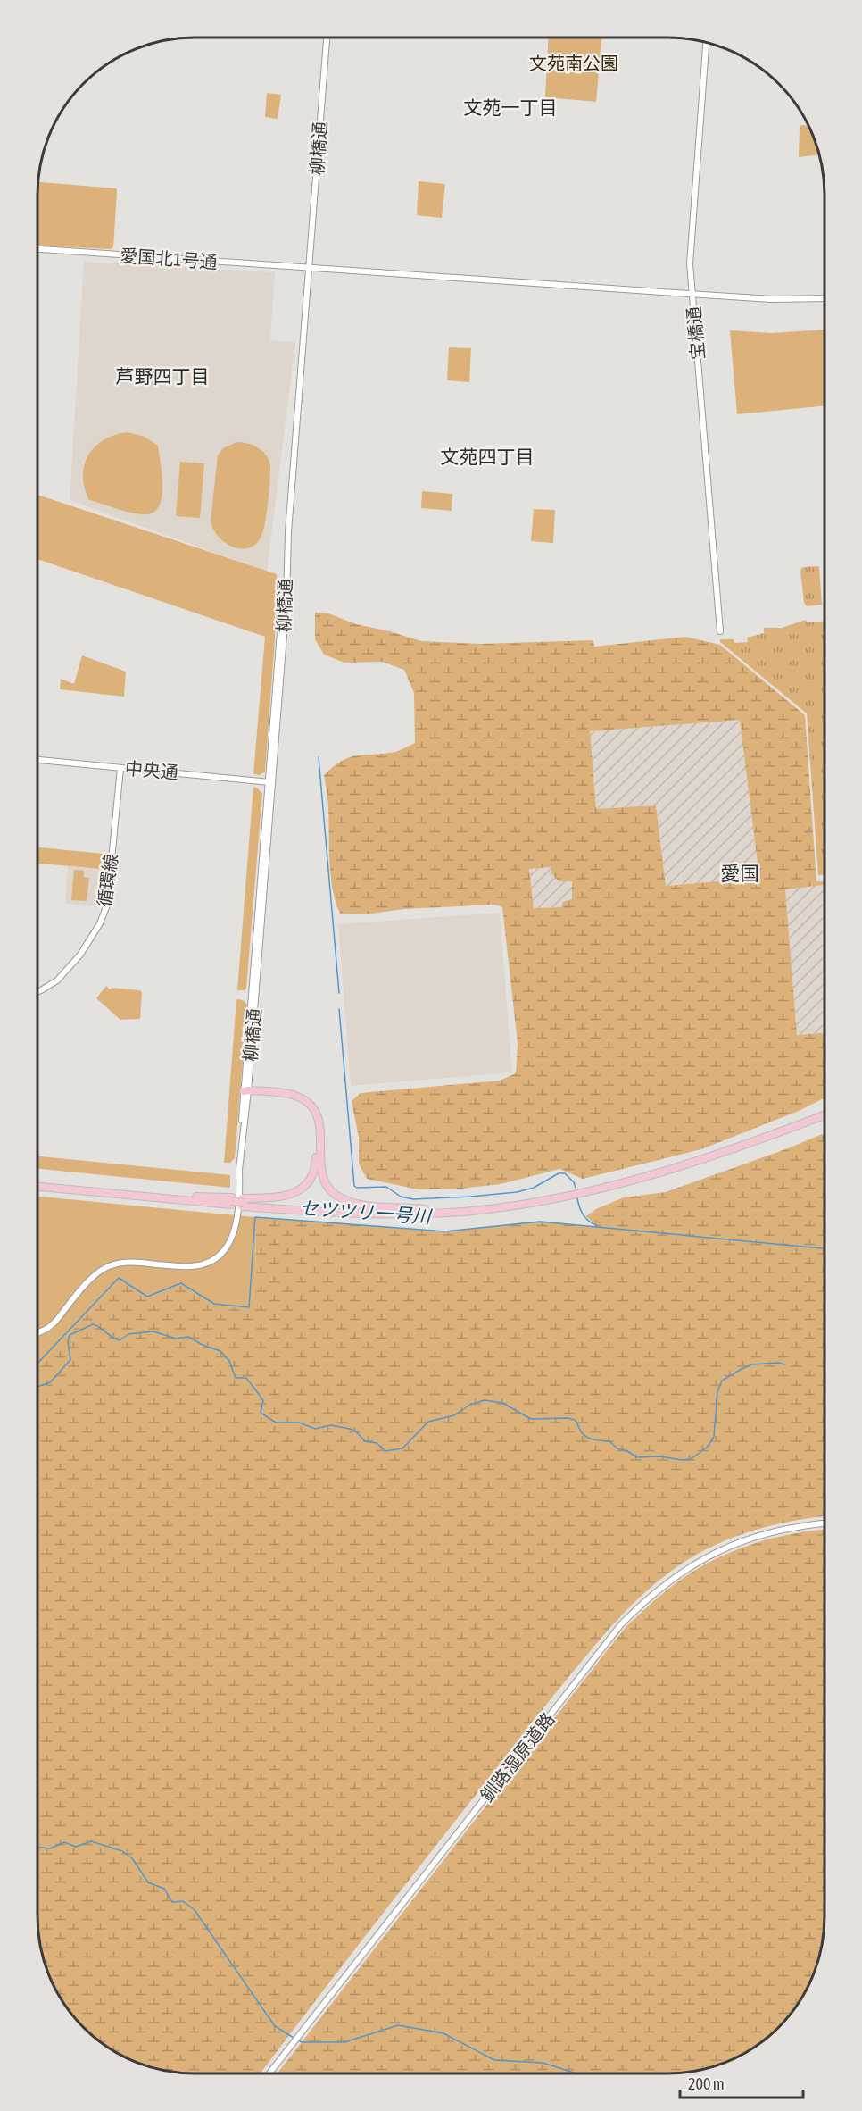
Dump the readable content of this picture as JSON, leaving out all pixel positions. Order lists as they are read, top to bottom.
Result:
{
  "streets": {
    "street": [
      "柳橋通",
      "愛国北1号通",
      "宝橋通",
      "中央通",
      "循環線",
      "釧路湿原道路"
    ]
  },
  "crossings": [
    ["柳橋通", "愛国北1号通"],
    ["柳橋通", "中央通"],
    ["愛国北1号通", "宝橋通"],
    ["中央通", "循環線"]
  ],
  "districts": [
    "文苑一丁目",
    "芦野四丁目",
    "文苑四丁目",
    "愛国"
  ],
  "water": ["セツツリ一号川"],
  "parks": ["文苑南公園"],
  "scale_bar": "200 m"
}
